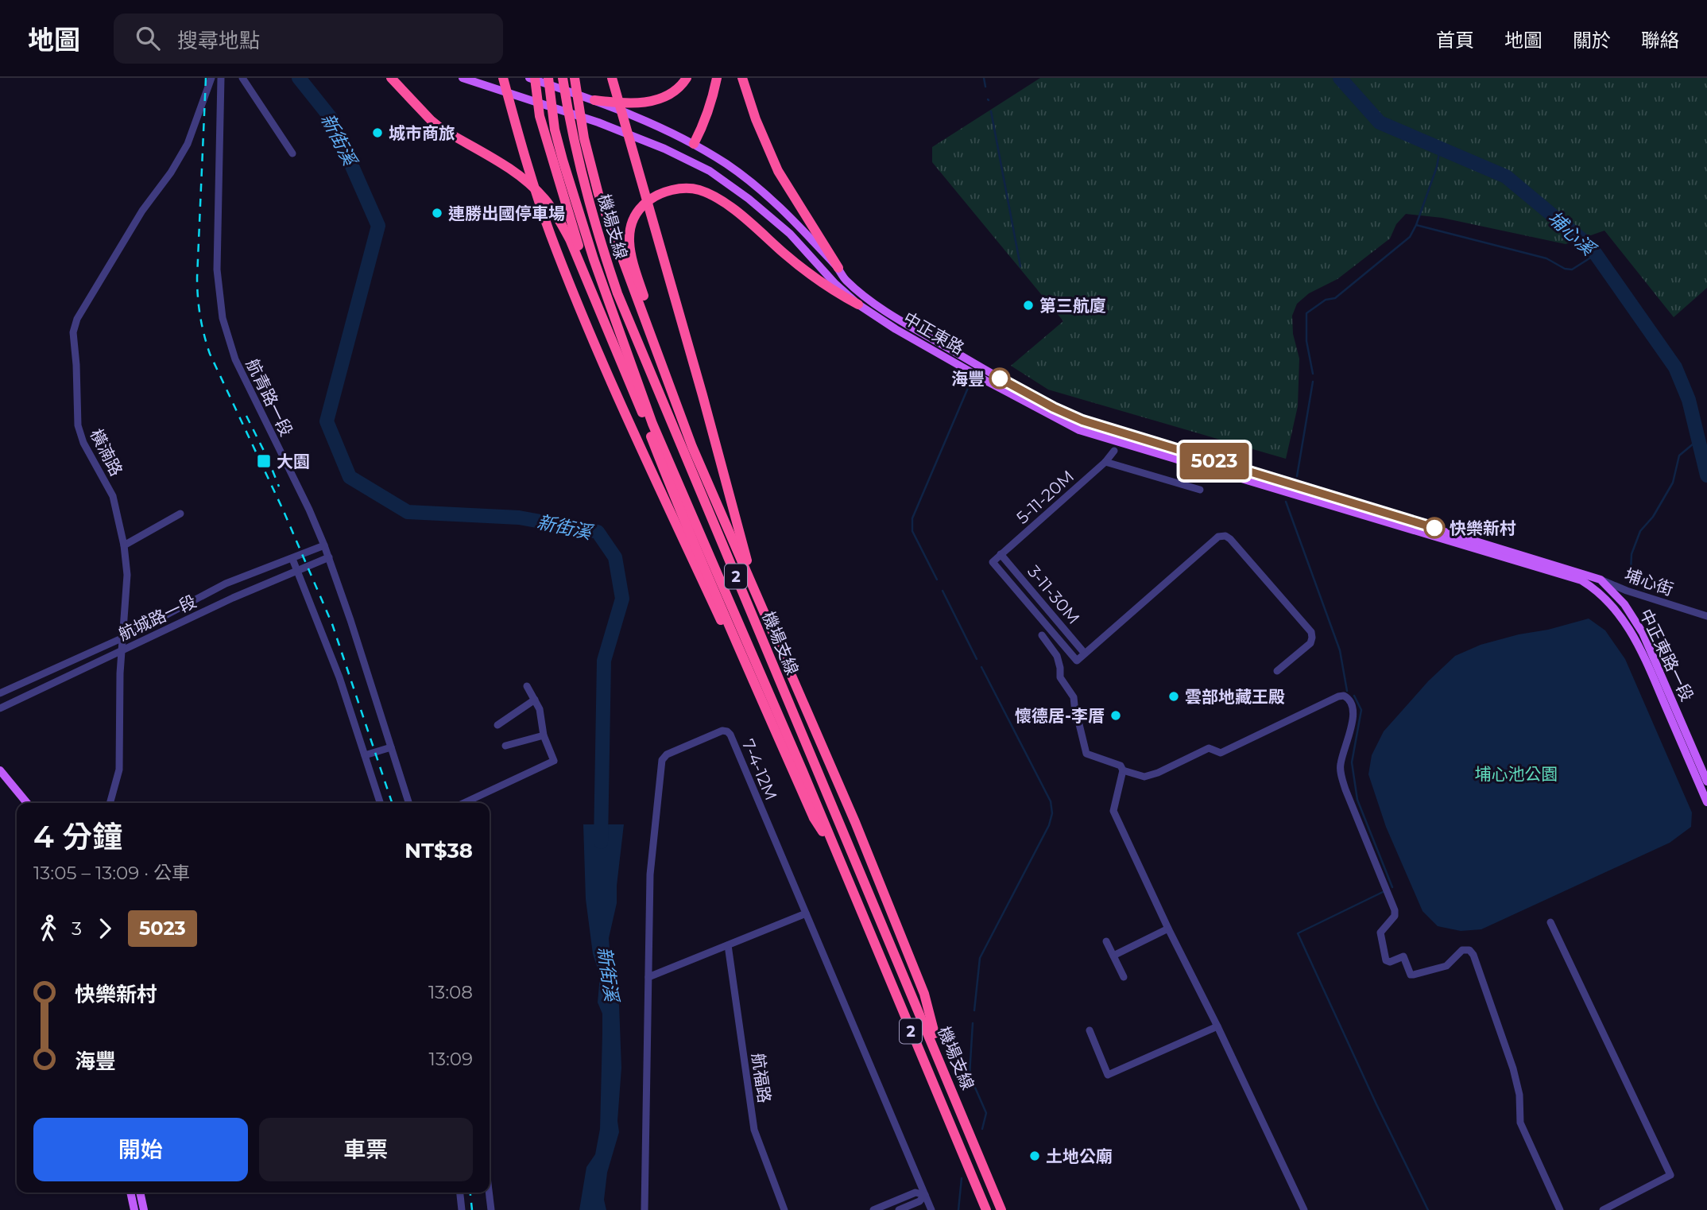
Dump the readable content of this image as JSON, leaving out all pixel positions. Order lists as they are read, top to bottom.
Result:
{
  "streets": {
    "highway": ["機場支線", "2"],
    "main road": ["中正東路", "中正東路一段"],
    "street": [
      "航青路一段",
      "橫湳路",
      "5-11-20M",
      "埔心街",
      "3-11-30M",
      "航城路一段",
      "7-4-12M",
      "航福路"
    ]
  },
  "crossings": [
    ["中正東路", "埔心街"],
    ["中正東路", "中正東路一段"],
    ["航青路一段", "航城路一段"],
    ["橫湳路", "航城路一段"],
    ["5-11-20M", "3-11-30M"],
    ["埔心街", "中正東路一段"]
  ],
  "water": ["新街溪", "埔心溪"],
  "parks": ["埔心池公園"],
  "places": {
    "other": [
      "城市商旅",
      "連勝出國停車場",
      "第三航廈",
      "海豐",
      "快樂新村",
      "雲部地藏王殿",
      "懷德居-李厝",
      "土地公廟"
    ],
    "transit": ["大園"]
  },
  "lines": ["bus line 5023"],
  "page": {
    "header": "地圖",
    "search": "搜尋地點",
    "nav": [
      "首頁",
      "地圖",
      "關於",
      "聯絡"
    ],
    "on_map": "5023",
    "heading": ["4 分鐘", "13:05 – 13:09 · 公車", "NT$38"],
    "legs": ["3", "5023"],
    "list": [
      {
        "name": "快樂新村",
        "value": "13:08"
      },
      {
        "name": "海豐",
        "value": "13:09"
      }
    ],
    "buttons": ["開始", "車票"]
  }
}
